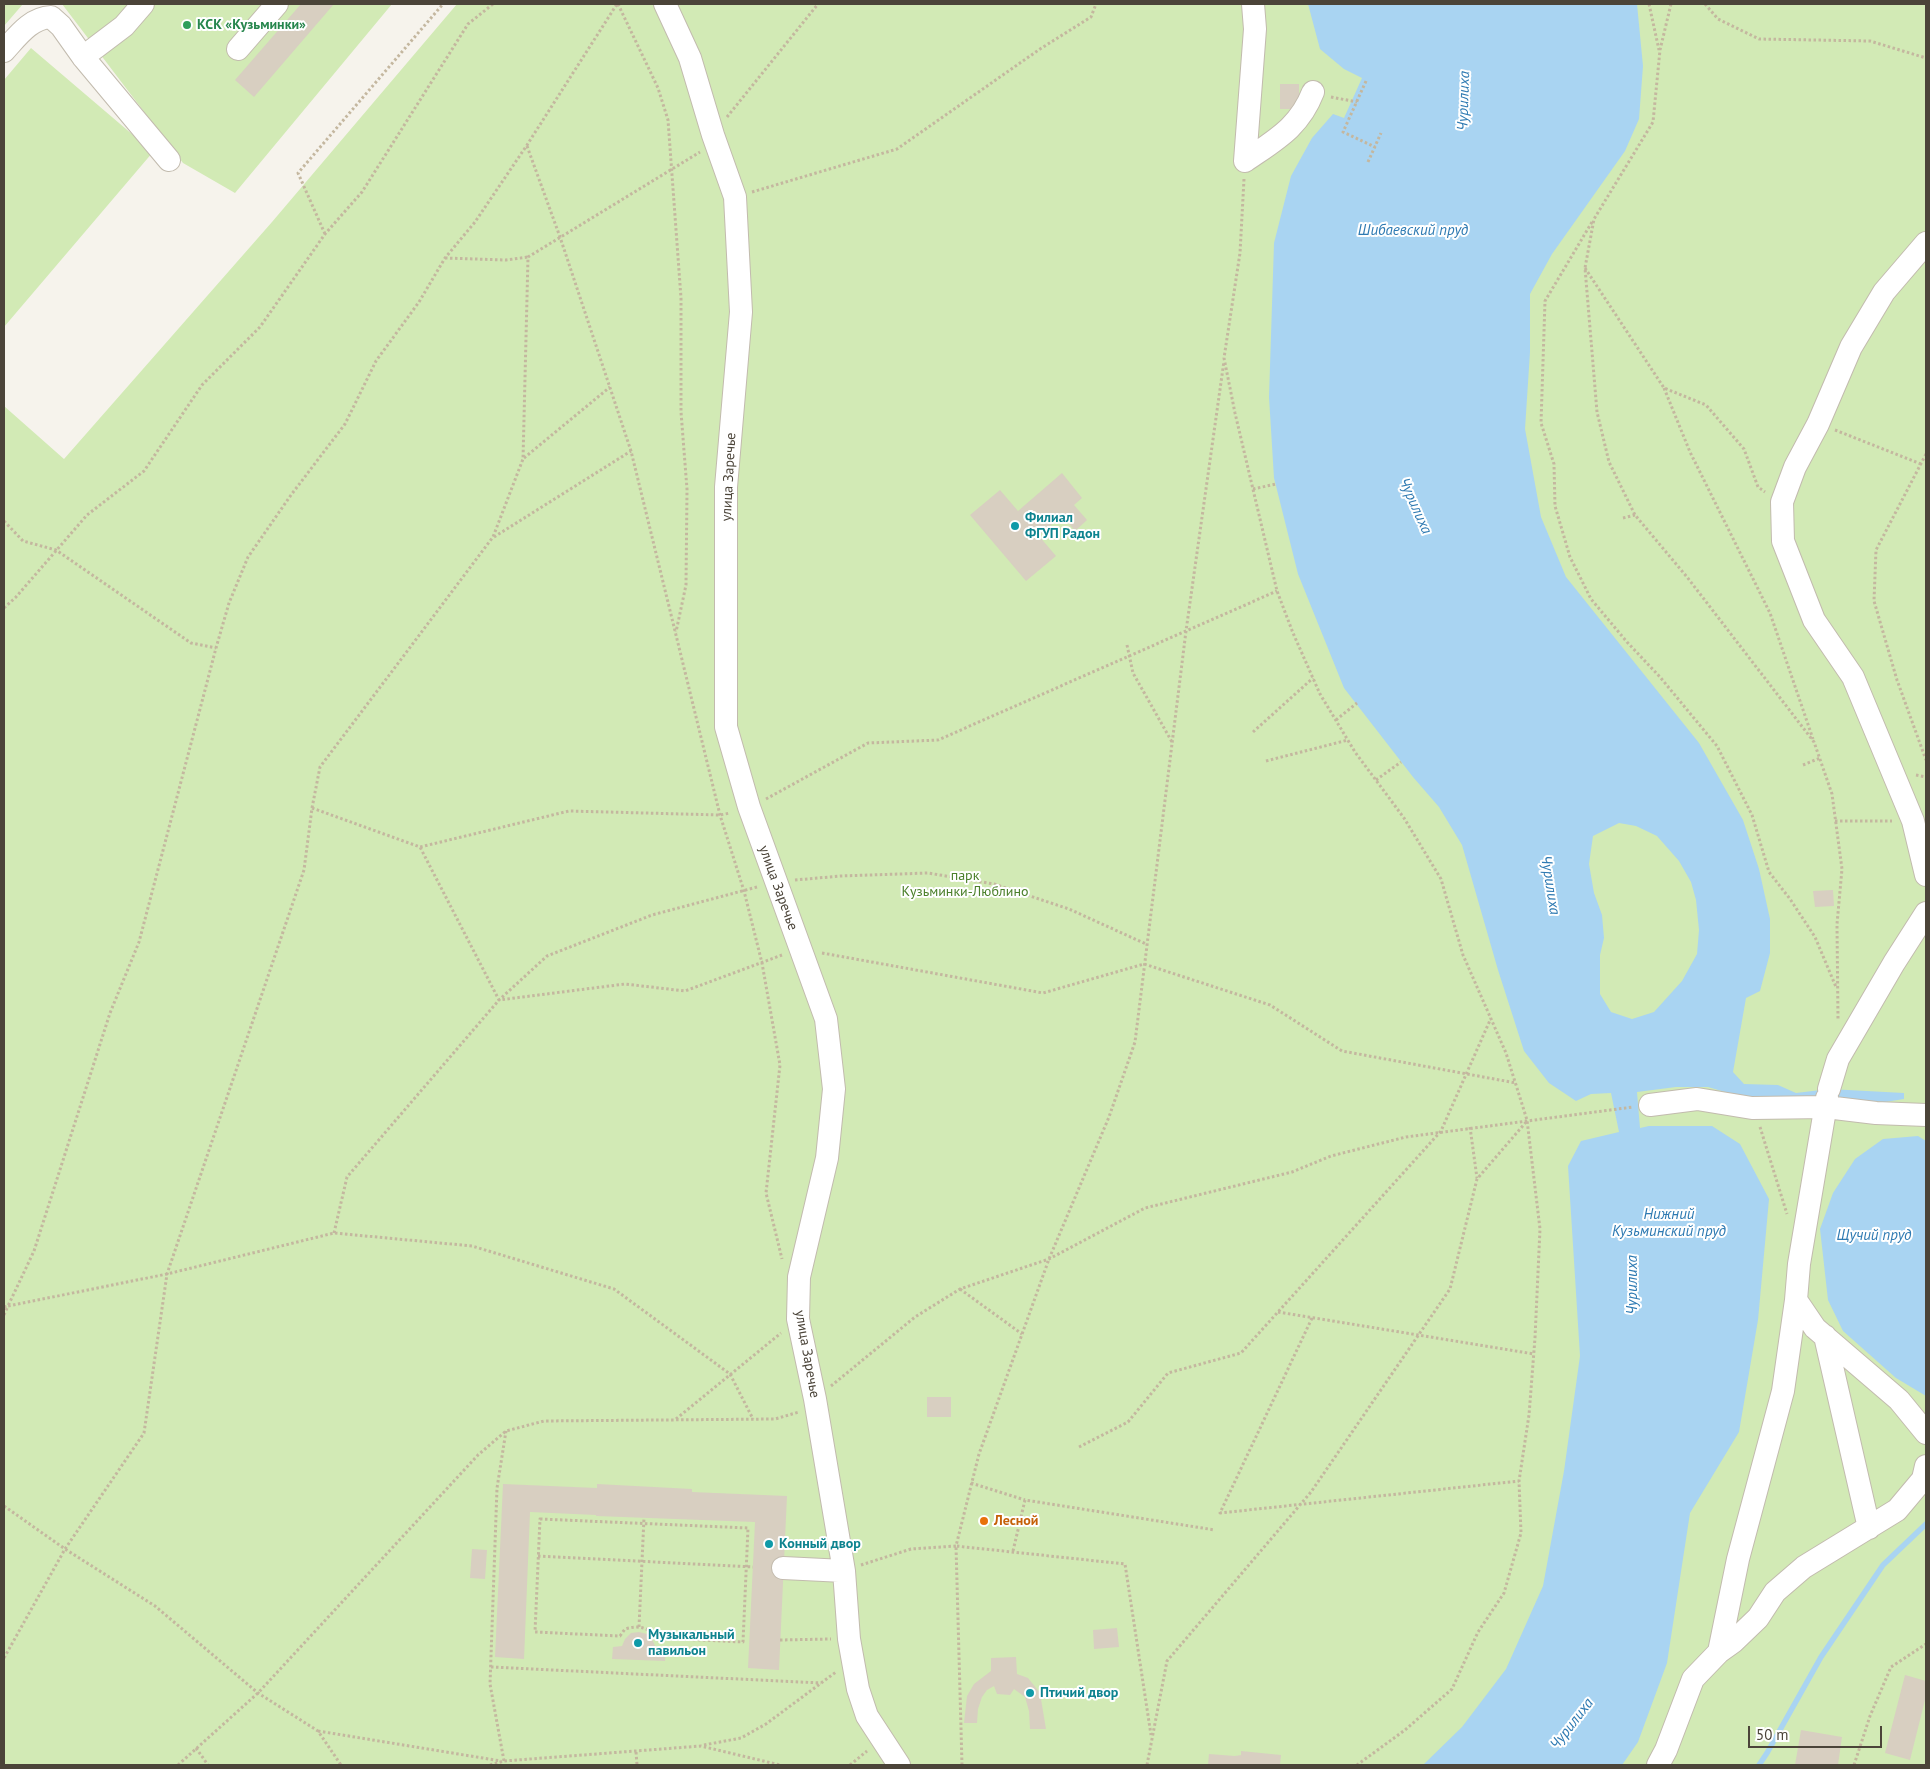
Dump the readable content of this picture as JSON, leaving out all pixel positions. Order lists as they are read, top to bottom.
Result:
{
  "streets": {
    "street": ["улица Заречье"]
  },
  "water": [
    "Чурилиха",
    "Шибаевский пруд",
    "Нижний Кузьминский пруд",
    "Щучий пруд"
  ],
  "parks": ["парк Кузьминки-Люблино"],
  "places": [
    "КСК «Кузьминки»",
    "Филиал ФГУП Радон",
    "Лесной",
    "Конный двор",
    "Музыкальный павильон",
    "Птичий двор"
  ],
  "scale_bar": "50 m"
}
